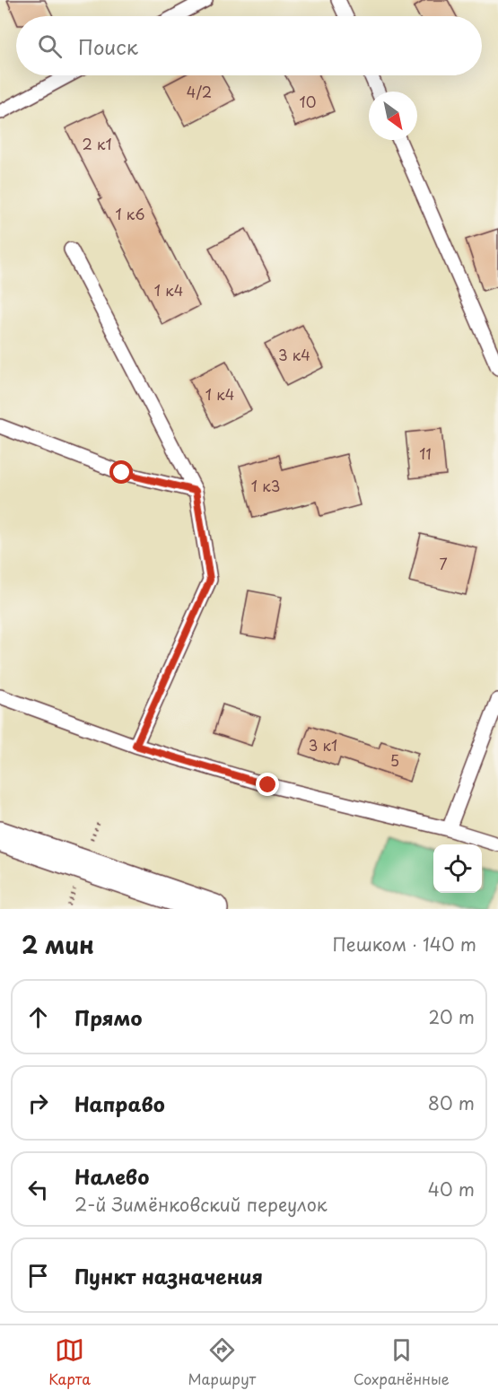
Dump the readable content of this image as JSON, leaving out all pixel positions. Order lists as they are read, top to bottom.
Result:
{
  "house_numbers": [
    "4/2",
    "10",
    "2 к1",
    "1 к6",
    "1 к4",
    "3 к4",
    "1 к4",
    "11",
    "1 к3",
    "7",
    "3 к1",
    "5"
  ],
  "north": "bottom right",
  "page": {
    "search": "Поиск",
    "heading": ["2 мин", "Пешком · 140 m"],
    "list": [
      ["Прямо", "20 m"],
      ["Направо", "80 m"],
      ["Налево", "2-й Зимёнковский переулок", "40 m"],
      "Пункт назначения"
    ],
    "nav": ["Карта", "Маршрут", "Сохранённые"]
  }
}
